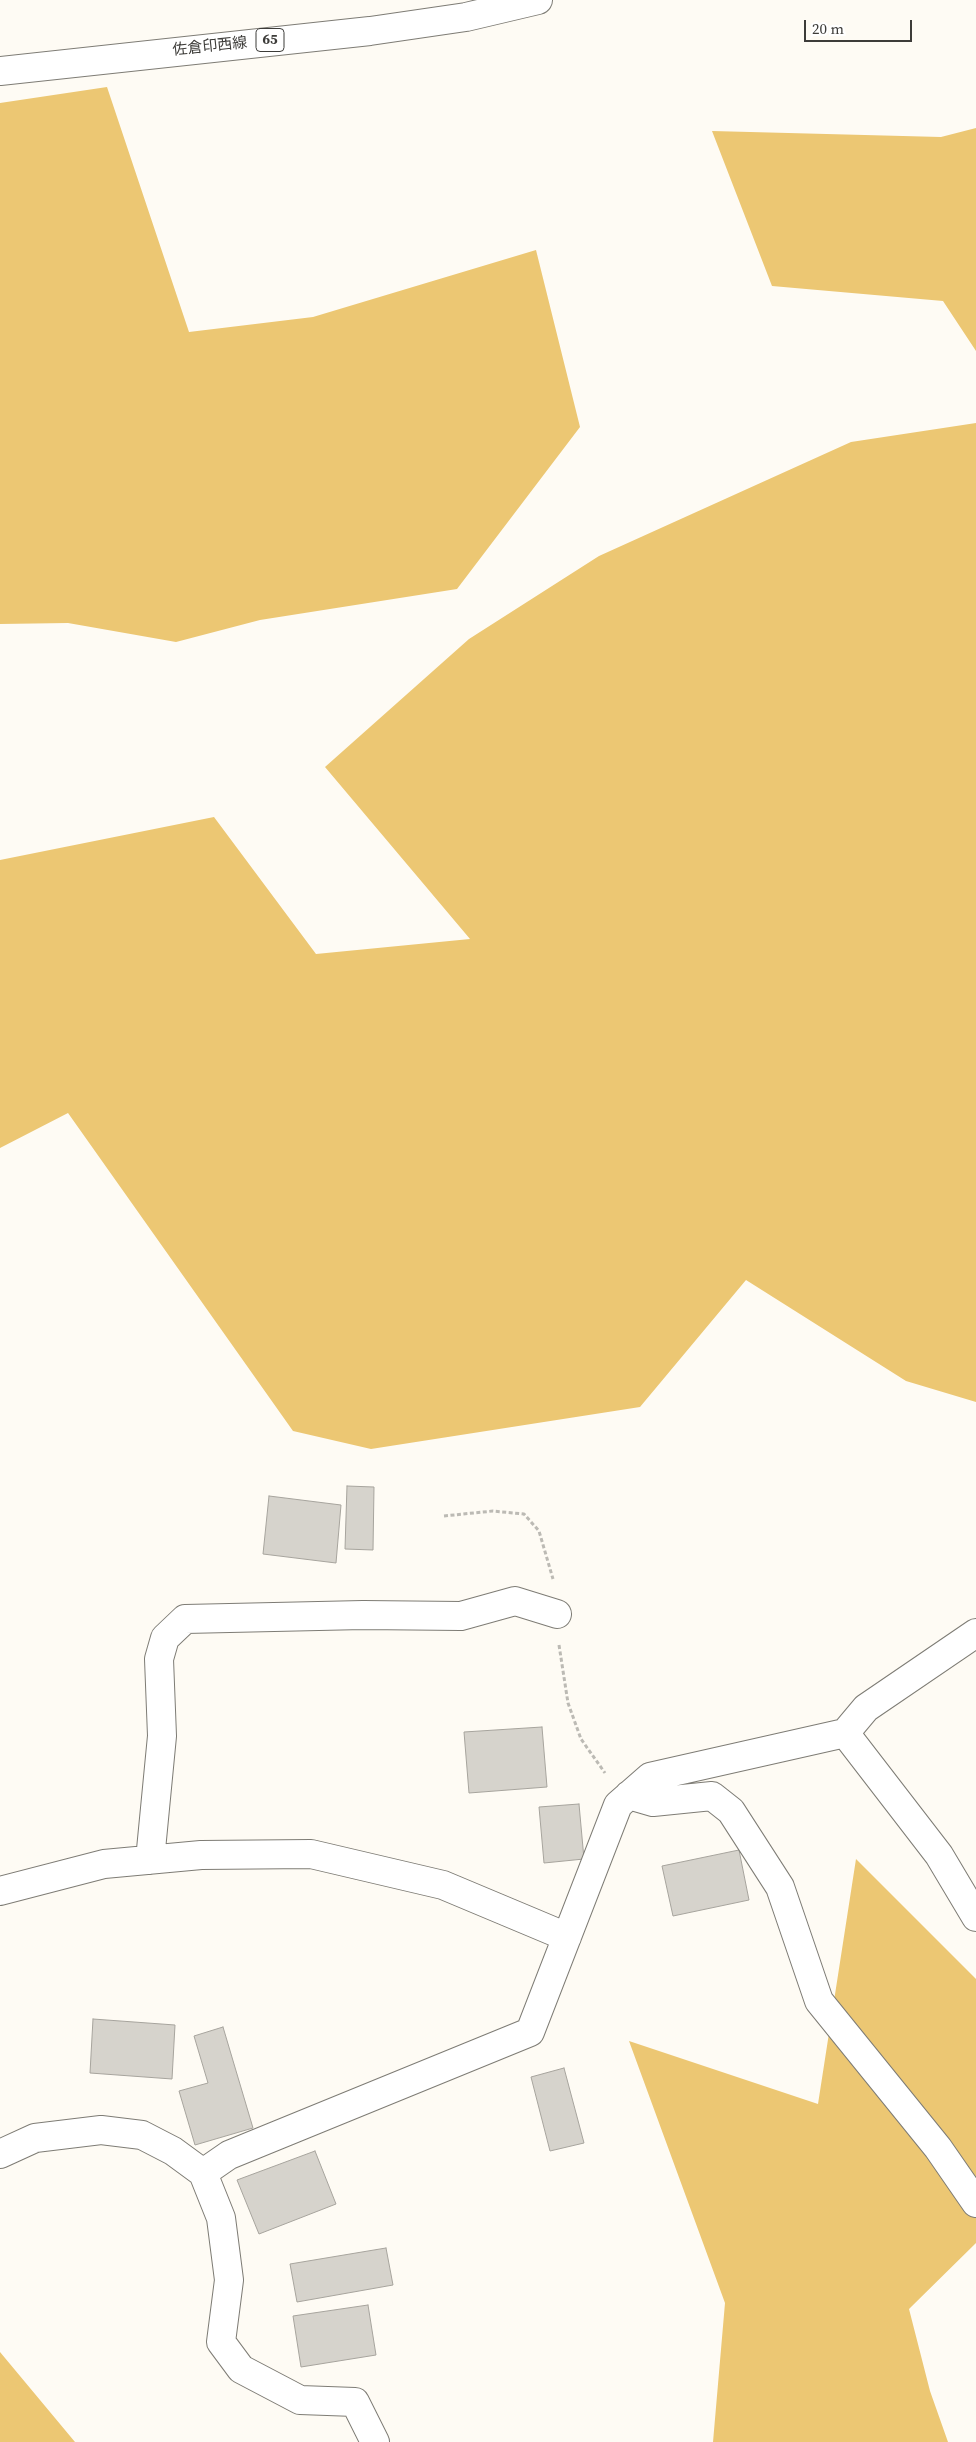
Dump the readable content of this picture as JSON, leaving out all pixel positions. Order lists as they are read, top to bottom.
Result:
{
  "streets": {
    "street": ["65", "佐倉印西線"]
  },
  "scale_bar": "20 m"
}
